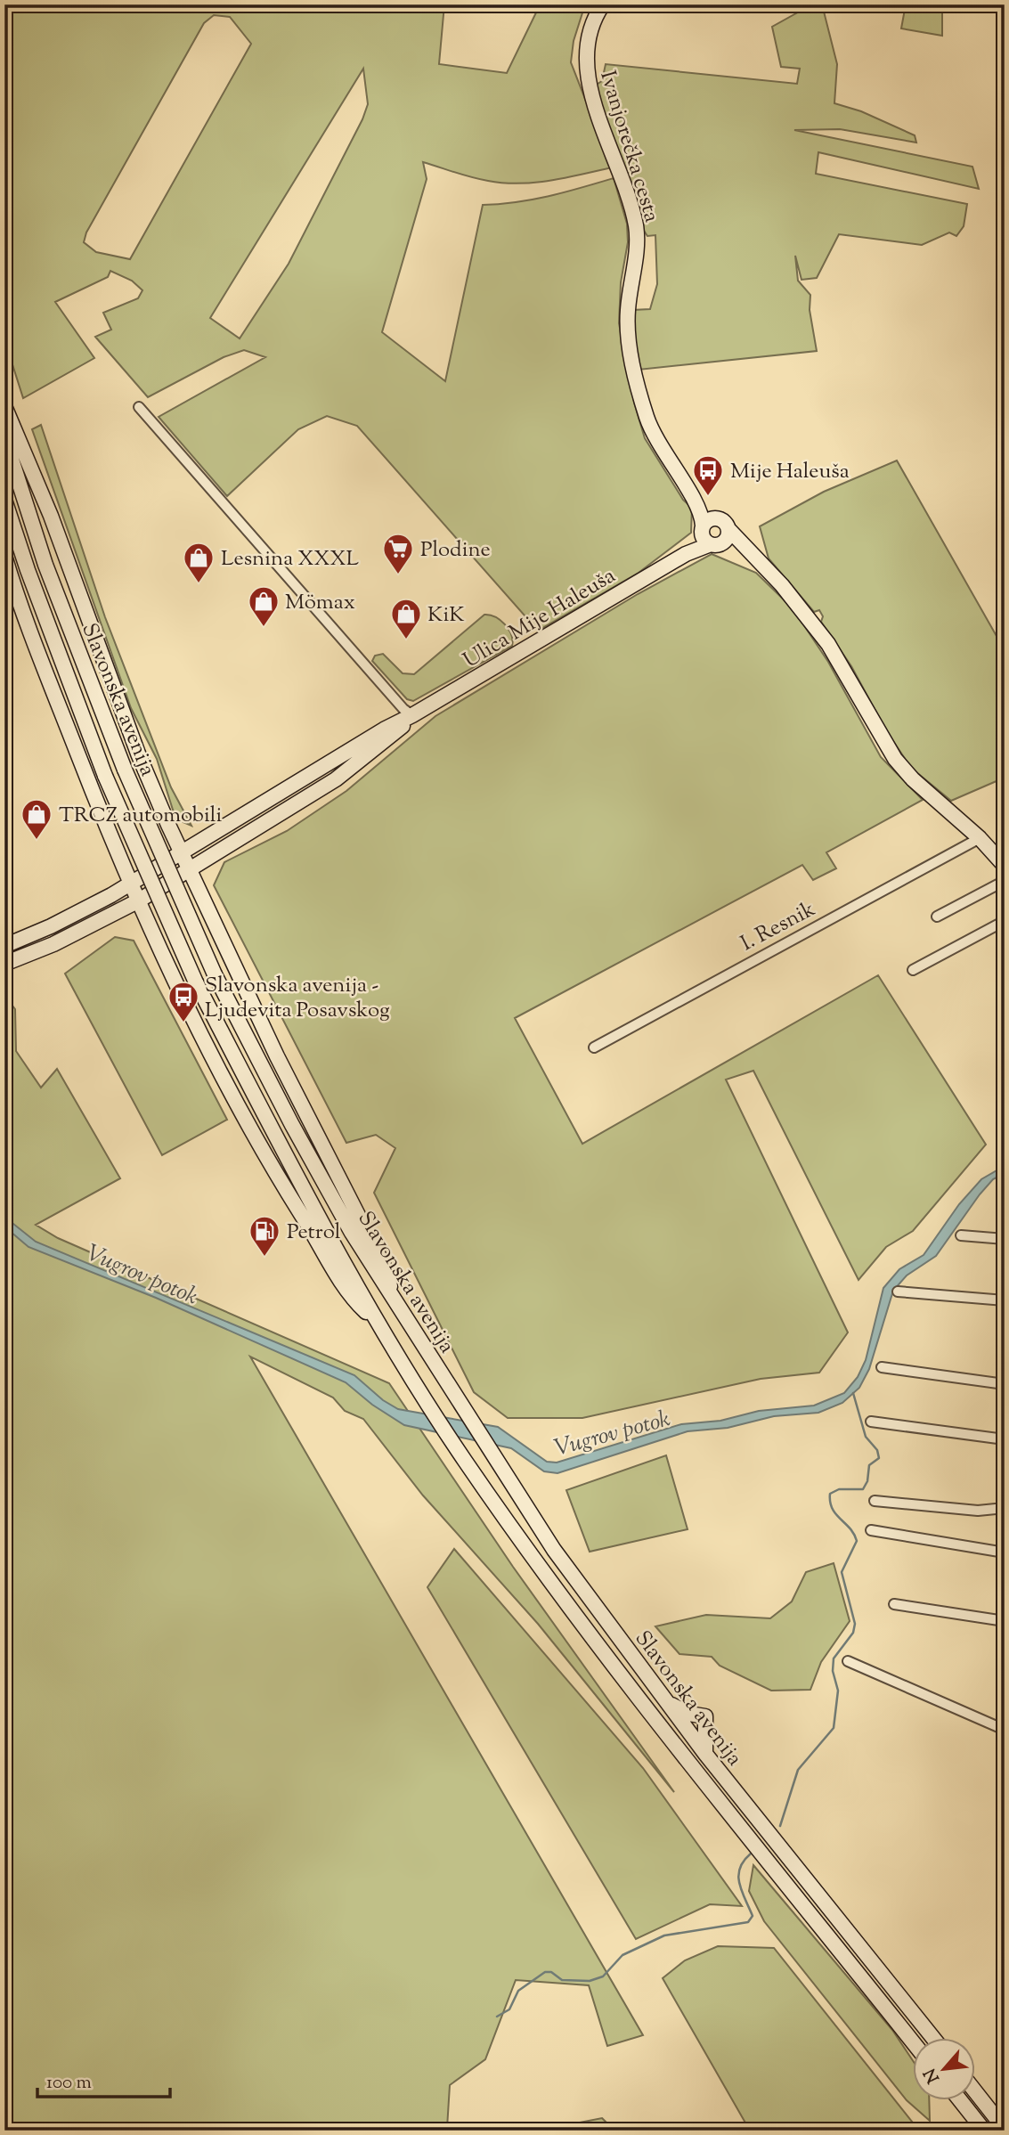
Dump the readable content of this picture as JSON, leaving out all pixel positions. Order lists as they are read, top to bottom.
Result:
{
  "streets": {
    "main road": ["Ivanjorečka cesta", "Ulica Mije Haleuša", "Slavonska avenija"],
    "street": ["I. Resnik"]
  },
  "crossings": [
    ["Ivanjorečka cesta", "Ulica Mije Haleuša"]
  ],
  "water": ["Vugrov potok"],
  "places": {
    "bus stop": ["Mije Haleuša", "Slavonska avenija - Ljudevita Posavskog"],
    "supermarket": ["Plodine"],
    "shop": [
      "Lesnina XXXL",
      "Mömax",
      "KiK",
      "TRCZ automobili"
    ],
    "fuel station": ["Petrol"]
  },
  "scale_bar": "100 m",
  "north": "bottom left"
}
